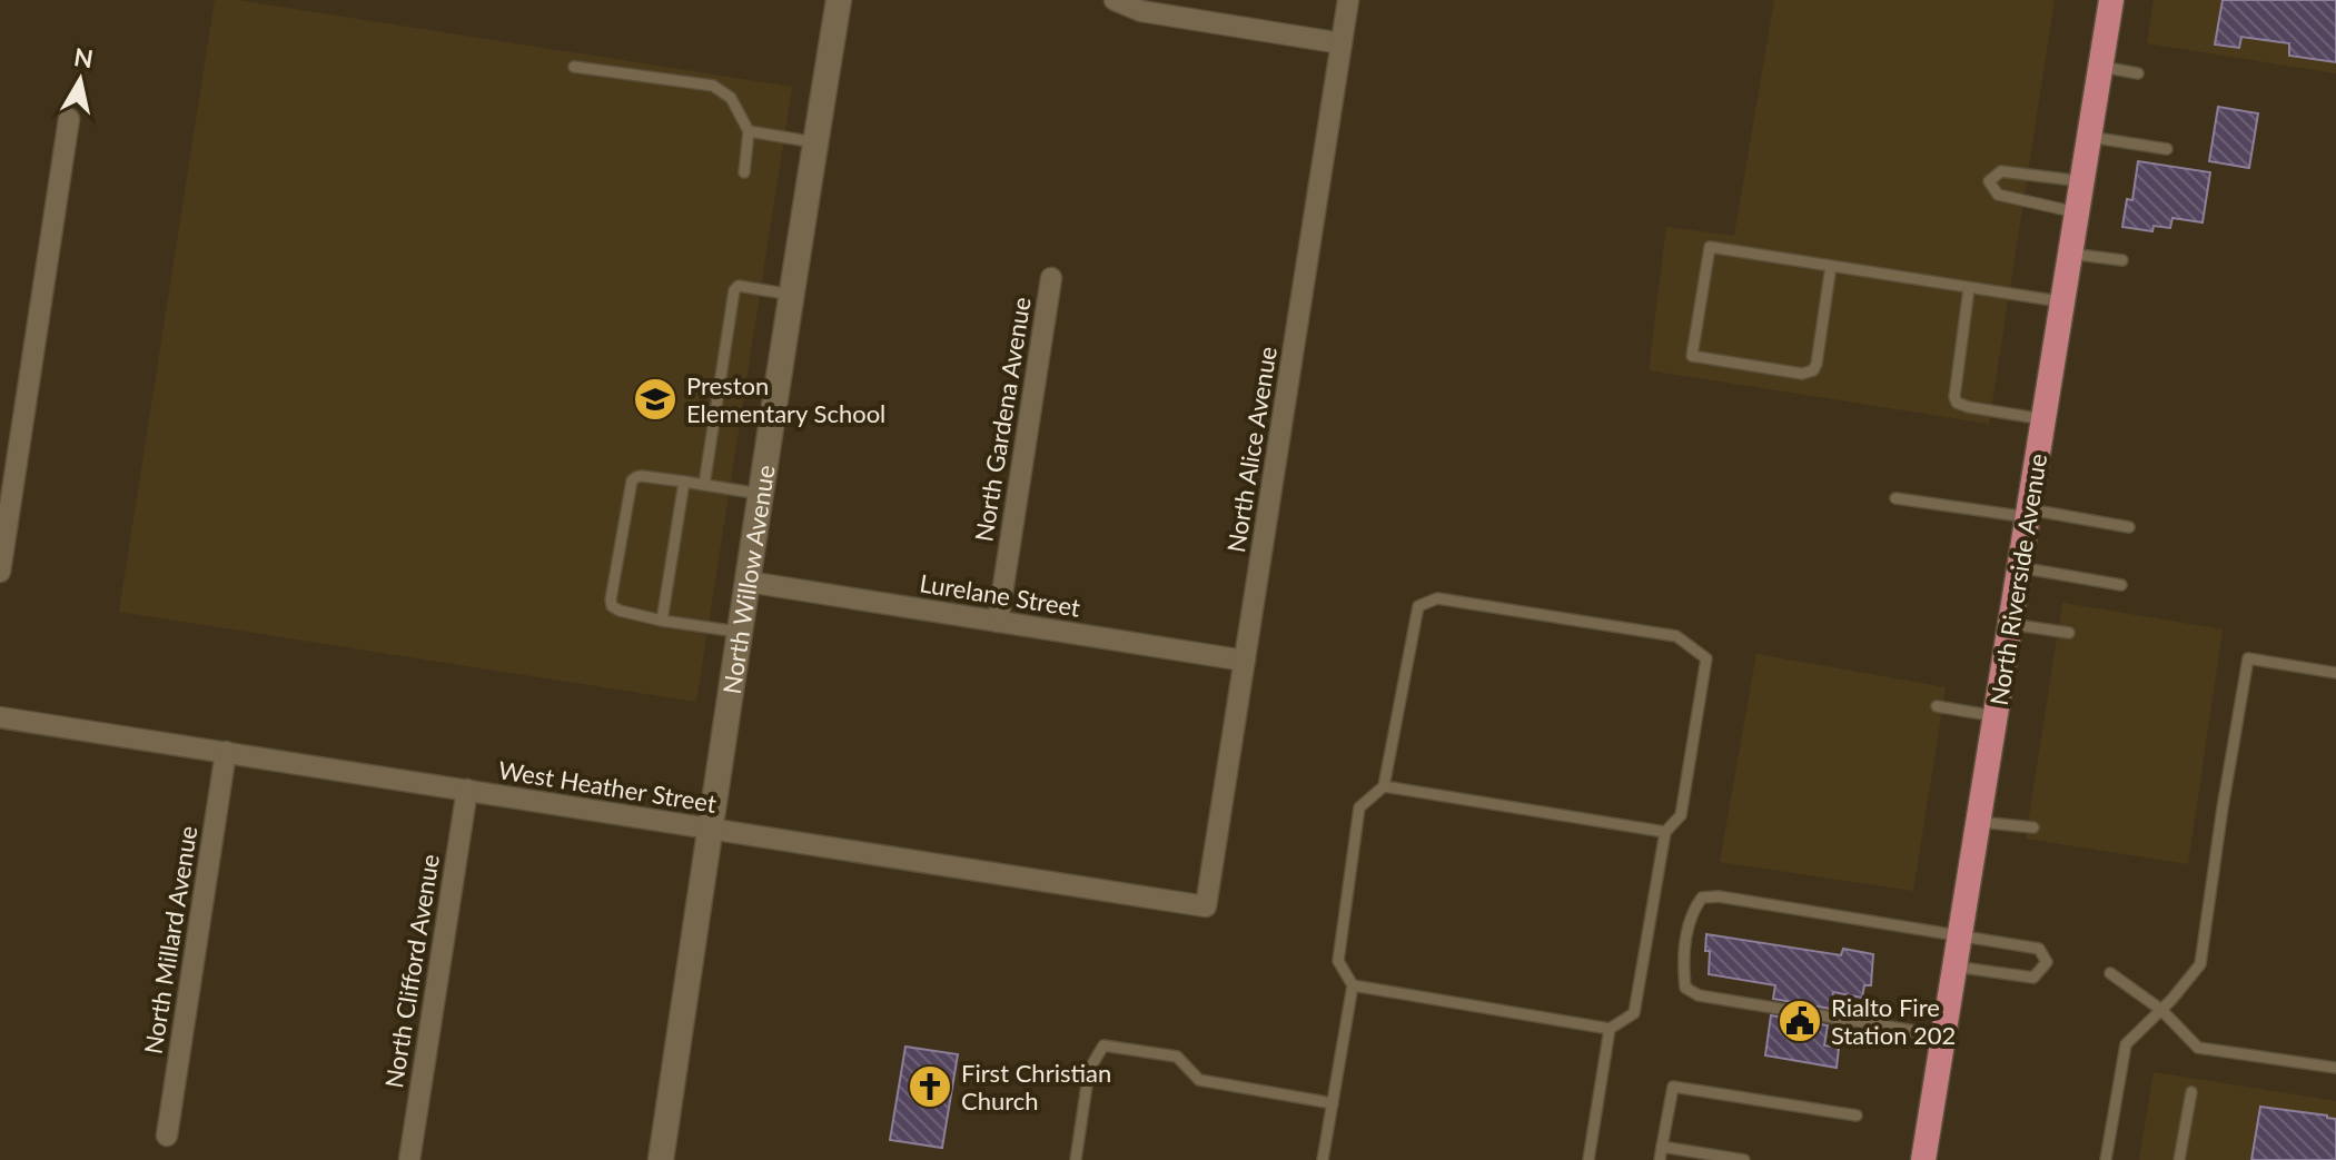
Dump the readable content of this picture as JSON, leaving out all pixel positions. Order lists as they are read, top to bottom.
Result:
{
  "streets": {
    "main road": ["North Riverside Avenue"],
    "street": [
      "North Gardena Avenue",
      "North Alice Avenue",
      "North Willow Avenue",
      "Lurelane Street",
      "West Heather Street",
      "North Millard Avenue",
      "North Clifford Avenue"
    ]
  },
  "crossings": [
    ["North Gardena Avenue", "Lurelane Street"],
    ["North Alice Avenue", "Lurelane Street"],
    ["North Alice Avenue", "West Heather Street"],
    ["North Willow Avenue", "Lurelane Street"],
    ["North Willow Avenue", "West Heather Street"],
    ["West Heather Street", "North Millard Avenue"],
    ["West Heather Street", "North Clifford Avenue"]
  ],
  "places": {
    "school or university": ["Preston Elementary School"],
    "public building": ["Rialto Fire Station 202"],
    "church": ["First Christian Church"]
  },
  "north": "top"
}
